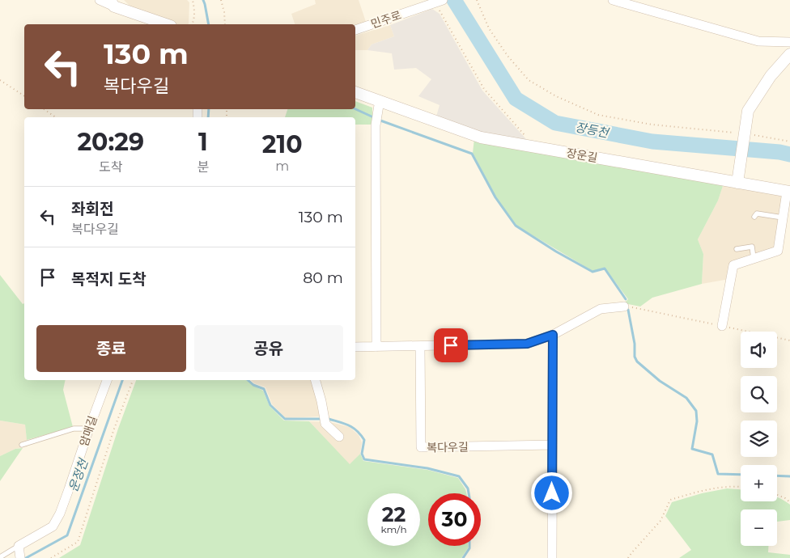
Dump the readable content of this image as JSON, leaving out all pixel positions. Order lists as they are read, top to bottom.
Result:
{
  "streets": {
    "street": [
      "민주로",
      "장운길",
      "암매길",
      "복다우길"
    ]
  },
  "water": ["장등천", "운정천"],
  "page": {
    "turn": ["130 m", "복다우길"],
    "eta": [
      "20:29",
      "도착",
      "1",
      "분",
      "210",
      "m"
    ],
    "list": [
      {
        "name": "좌회전",
        "note": "복다우길",
        "value": "130 m"
      },
      {
        "name": "목적지 도착",
        "value": "80 m"
      }
    ],
    "buttons": ["종료", "공유"],
    "map_buttons": ["+", "−"],
    "speed": "22 km/h",
    "limit": "30"
  }
}
